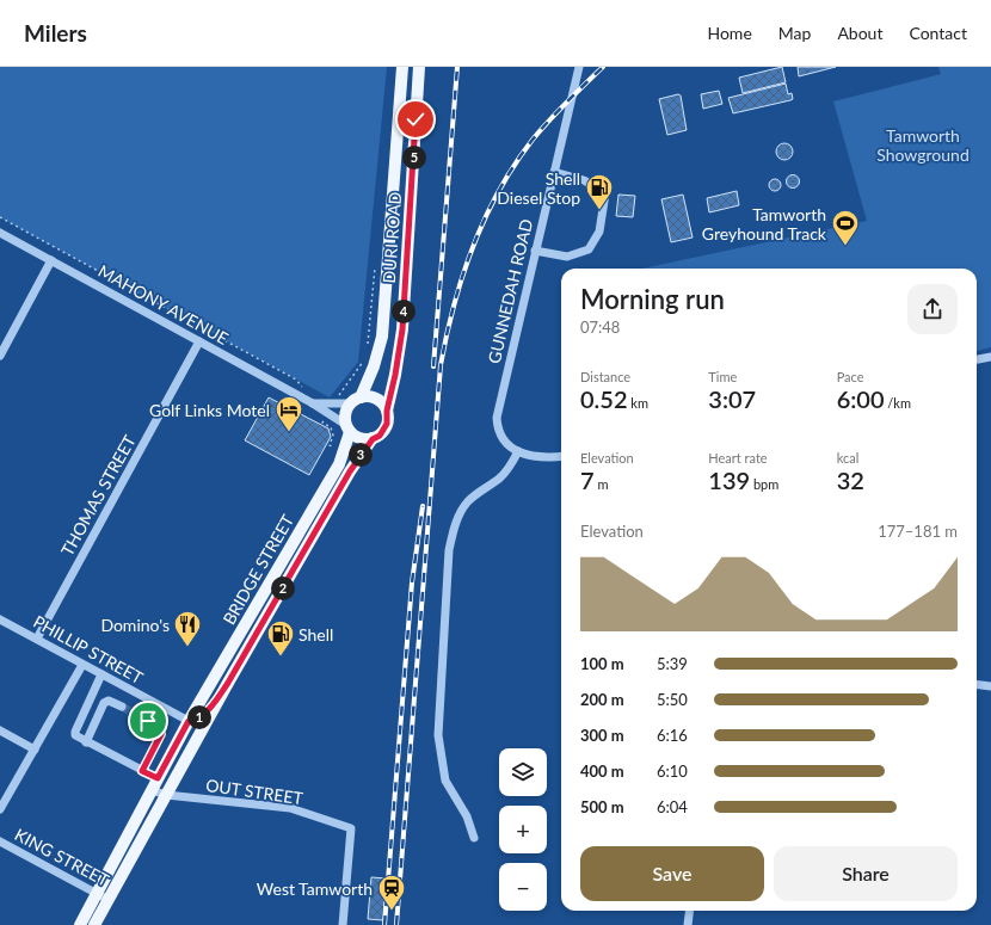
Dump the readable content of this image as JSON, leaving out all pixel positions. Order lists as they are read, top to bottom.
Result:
{
  "streets": {
    "main road": ["DURI ROAD", "BRIDGE STREET"],
    "street": [
      "GUNNEDAH ROAD",
      "MAHONY AVENUE",
      "THOMAS STREET",
      "PHILLIP STREET",
      "OUT STREET",
      "KING STREET"
    ]
  },
  "crossings": [
    ["DURI ROAD", "MAHONY AVENUE"],
    ["DURI ROAD", "BRIDGE STREET"],
    ["MAHONY AVENUE", "THOMAS STREET"],
    ["MAHONY AVENUE", "BRIDGE STREET"],
    ["THOMAS STREET", "PHILLIP STREET"],
    ["BRIDGE STREET", "PHILLIP STREET"],
    ["BRIDGE STREET", "OUT STREET"],
    ["BRIDGE STREET", "KING STREET"]
  ],
  "parks": ["Tamworth Showground"],
  "places": {
    "fuel station": ["Shell Diesel Stop", "Shell"],
    "sports": ["Tamworth Greyhound Track"],
    "hotel": ["Golf Links Motel"],
    "restaurant": ["Domino's"],
    "station": ["West Tamworth"]
  },
  "page": {
    "header": "Milers",
    "nav": [
      "Home",
      "Map",
      "About",
      "Contact"
    ],
    "pins": [
      "5",
      "4",
      "3",
      "2",
      "1"
    ],
    "heading": ["Morning run", "07:48"],
    "stats": [
      ["Distance", "0.52 km"],
      ["Time", "3:07"],
      ["Pace", "6:00 /km"],
      ["Elevation", "7 m"],
      ["Heart rate", "139 bpm"],
      ["kcal", "32"]
    ],
    "chart": ["Elevation", "177–181 m"],
    "list": [
      {
        "name": "100 m",
        "note": "5:39"
      },
      {
        "name": "200 m",
        "note": "5:50"
      },
      {
        "name": "300 m",
        "note": "6:16"
      },
      {
        "name": "400 m",
        "note": "6:10"
      },
      {
        "name": "500 m",
        "note": "6:04"
      }
    ],
    "map_buttons": ["+", "−"],
    "buttons": ["Save", "Share"]
  }
}
